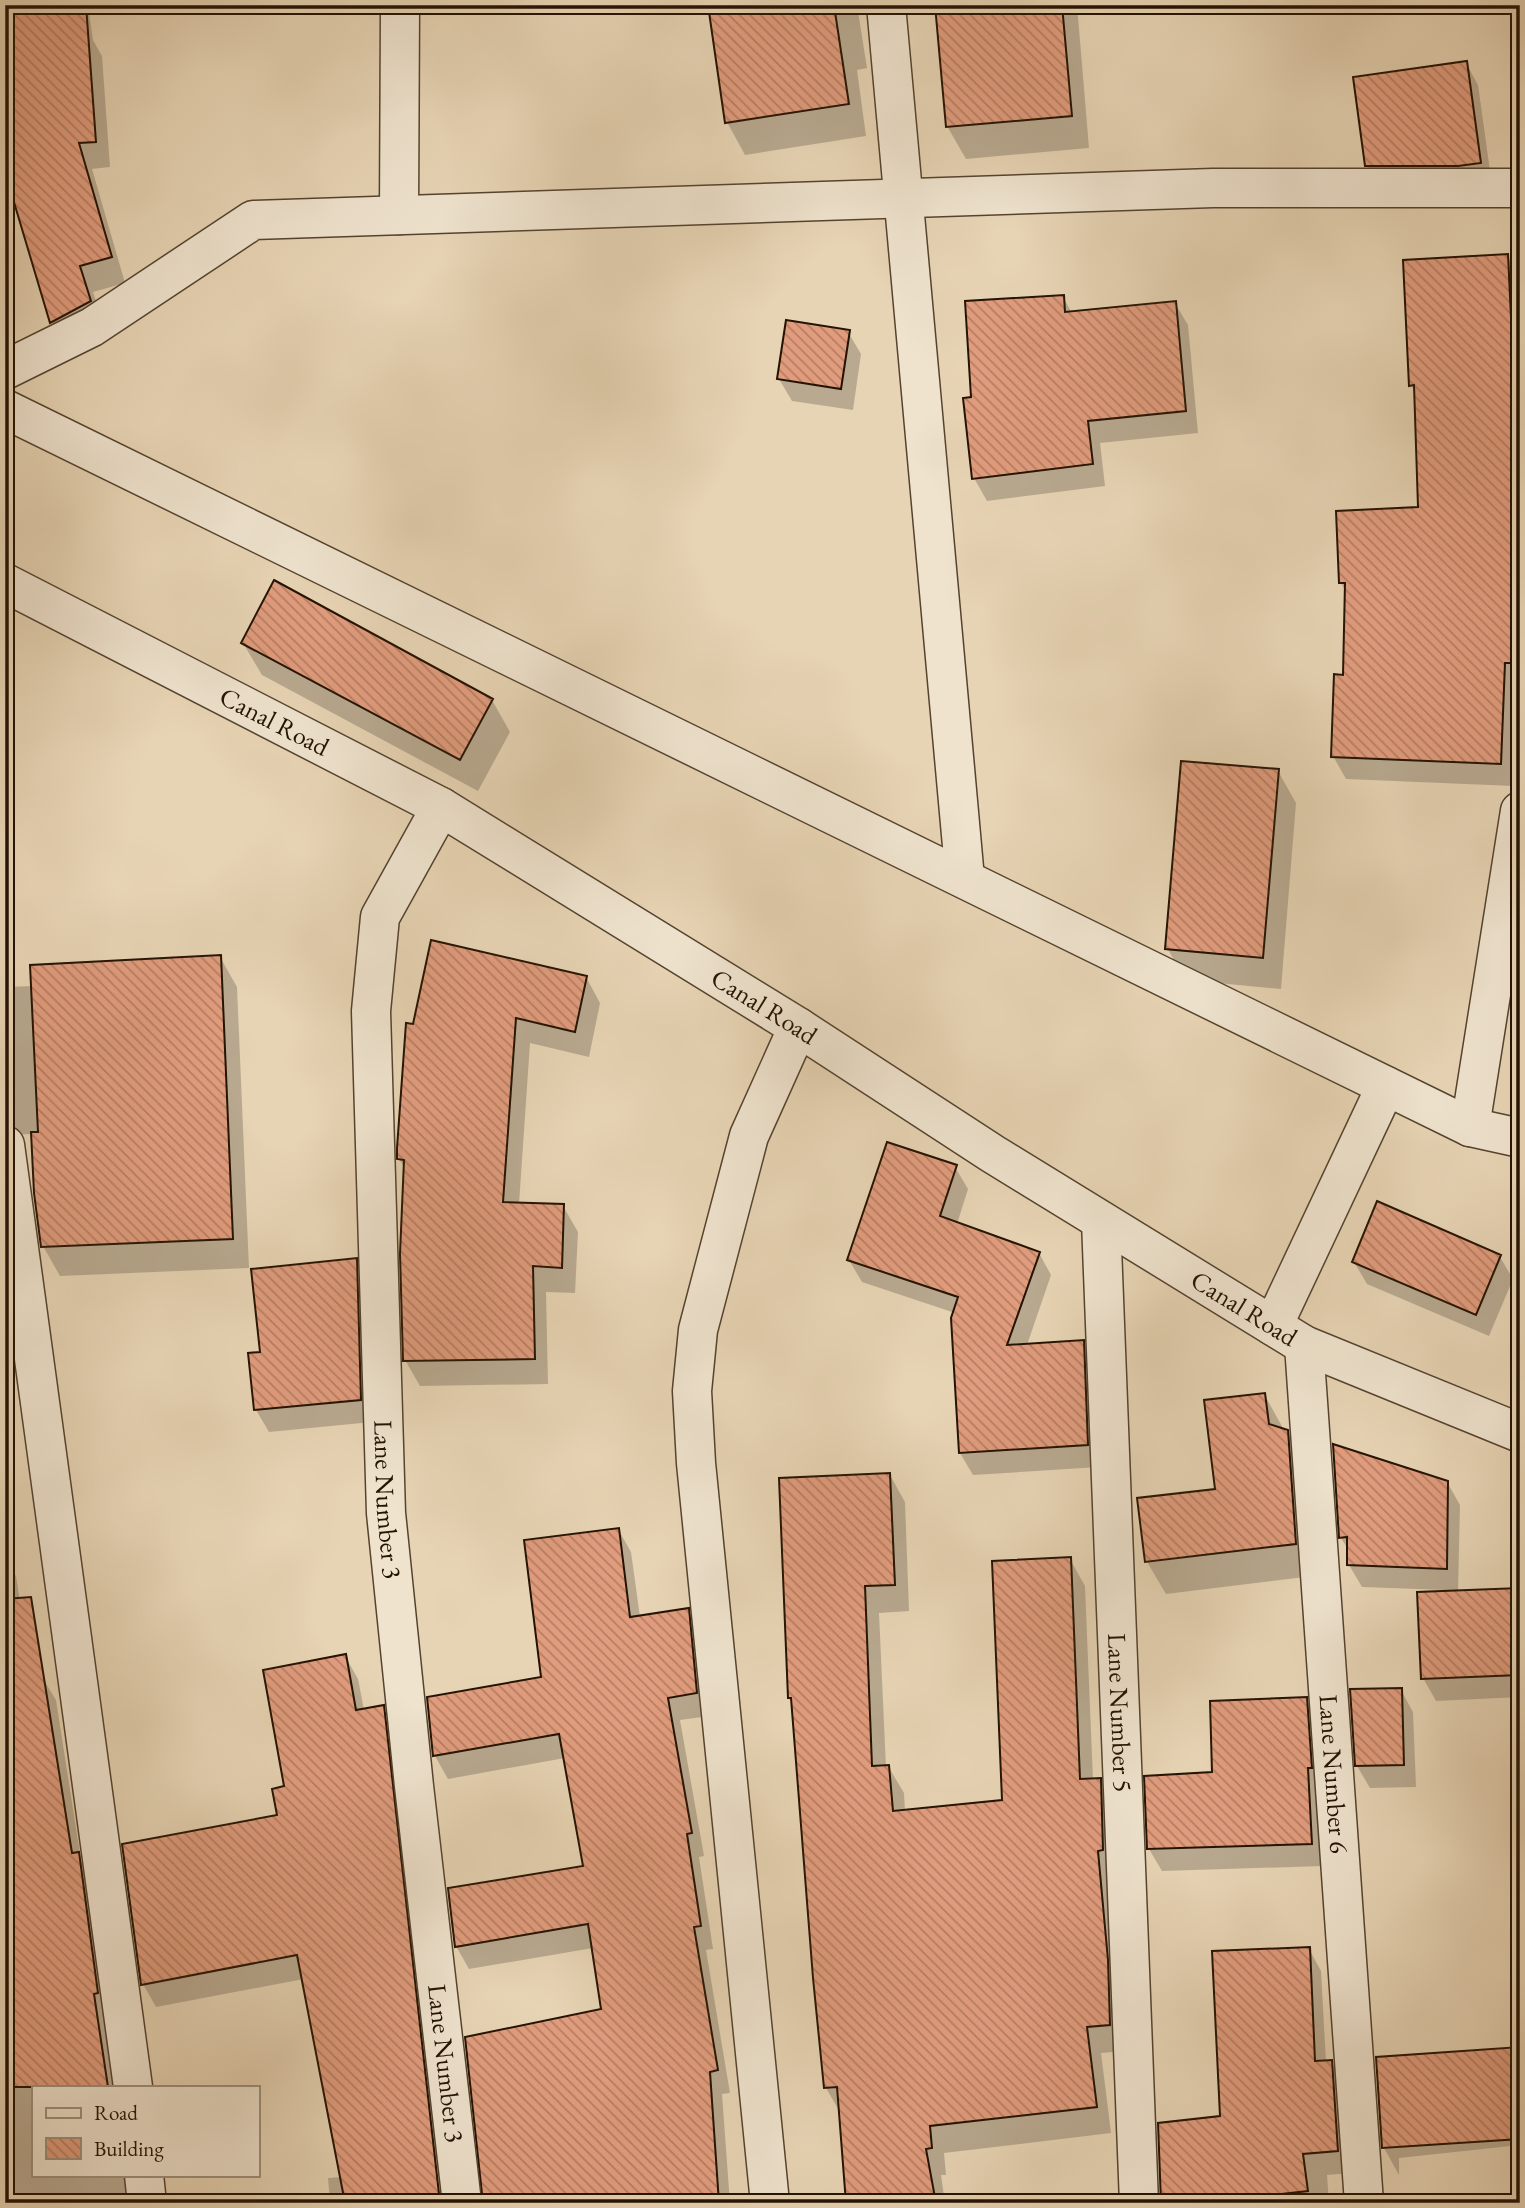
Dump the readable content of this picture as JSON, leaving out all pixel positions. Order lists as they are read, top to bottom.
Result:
{
  "streets": {
    "street": [
      "Canal Road",
      "Lane Number 3",
      "Lane Number 5",
      "Lane Number 6"
    ]
  },
  "crossings": [
    ["Canal Road", "Lane Number 3"],
    ["Canal Road", "Lane Number 5"],
    ["Canal Road", "Lane Number 6"]
  ],
  "legend": ["Road", "Building"]
}
